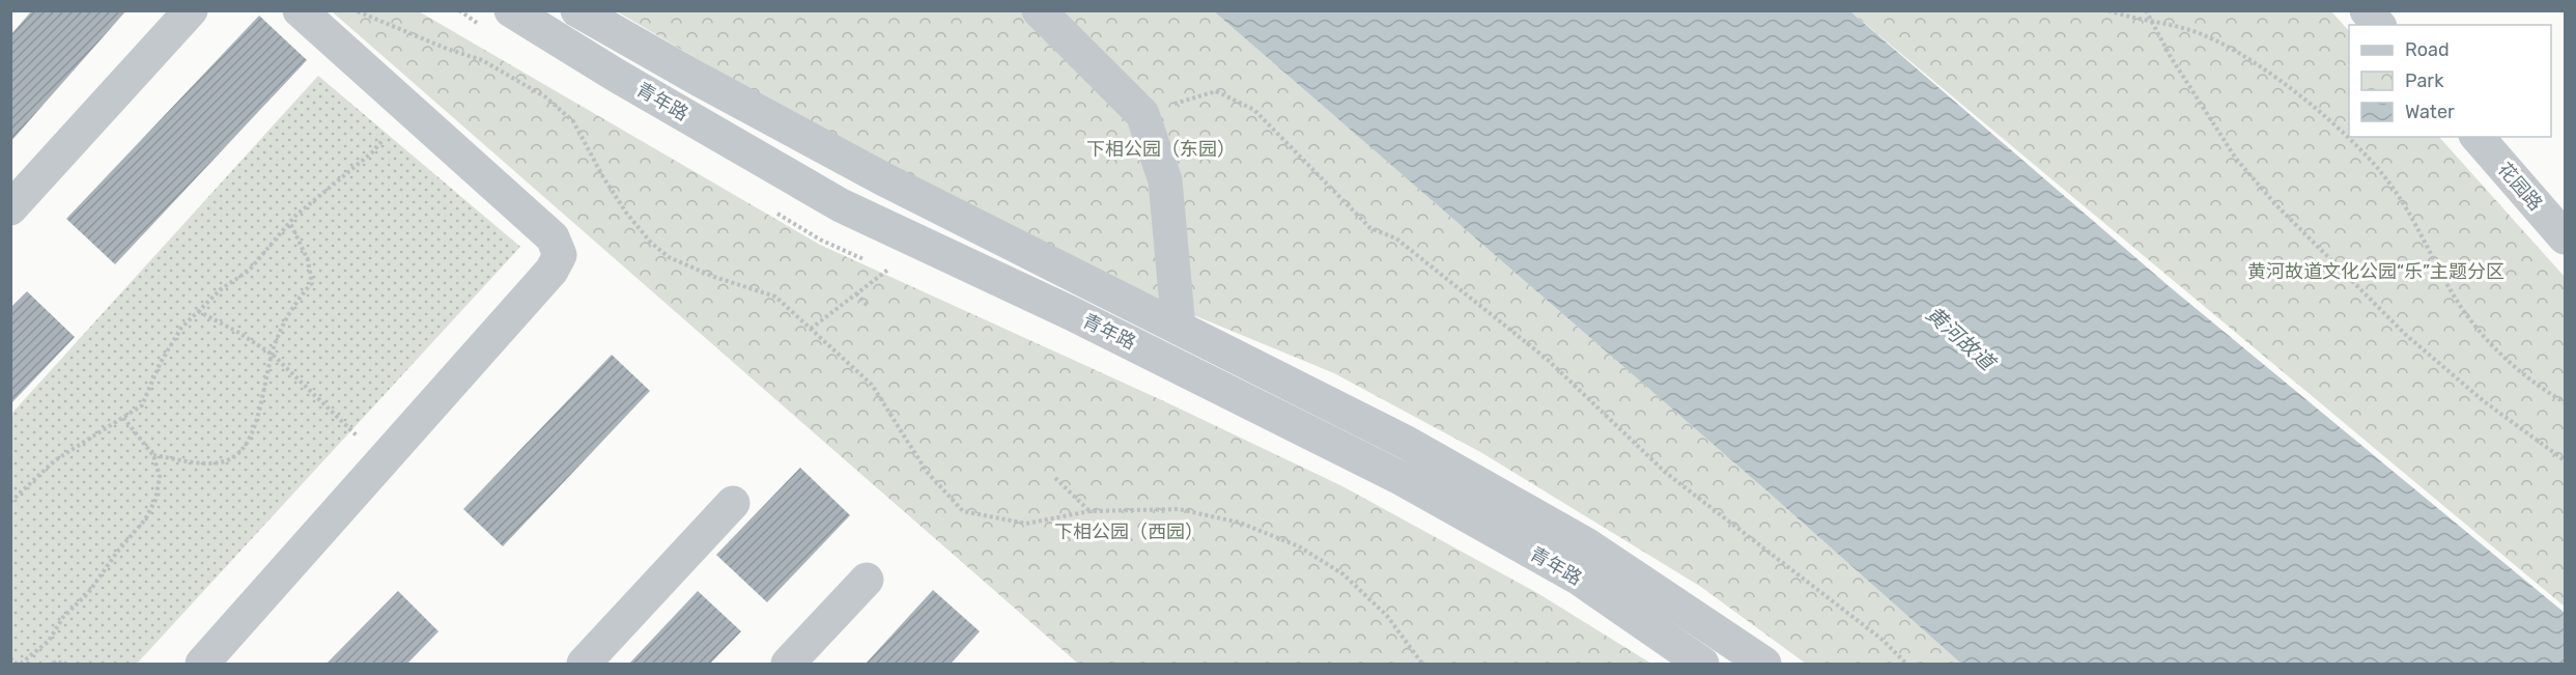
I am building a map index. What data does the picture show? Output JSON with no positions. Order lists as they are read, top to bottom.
{
  "streets": {
    "street": ["青年路", "花园路"]
  },
  "water": ["黄河故道"],
  "parks": ["下相公园（东园）", "黄河故道文化公园“乐”主题分区", "下相公园（西园）"],
  "legend": ["Road", "Park", "Water"]
}
